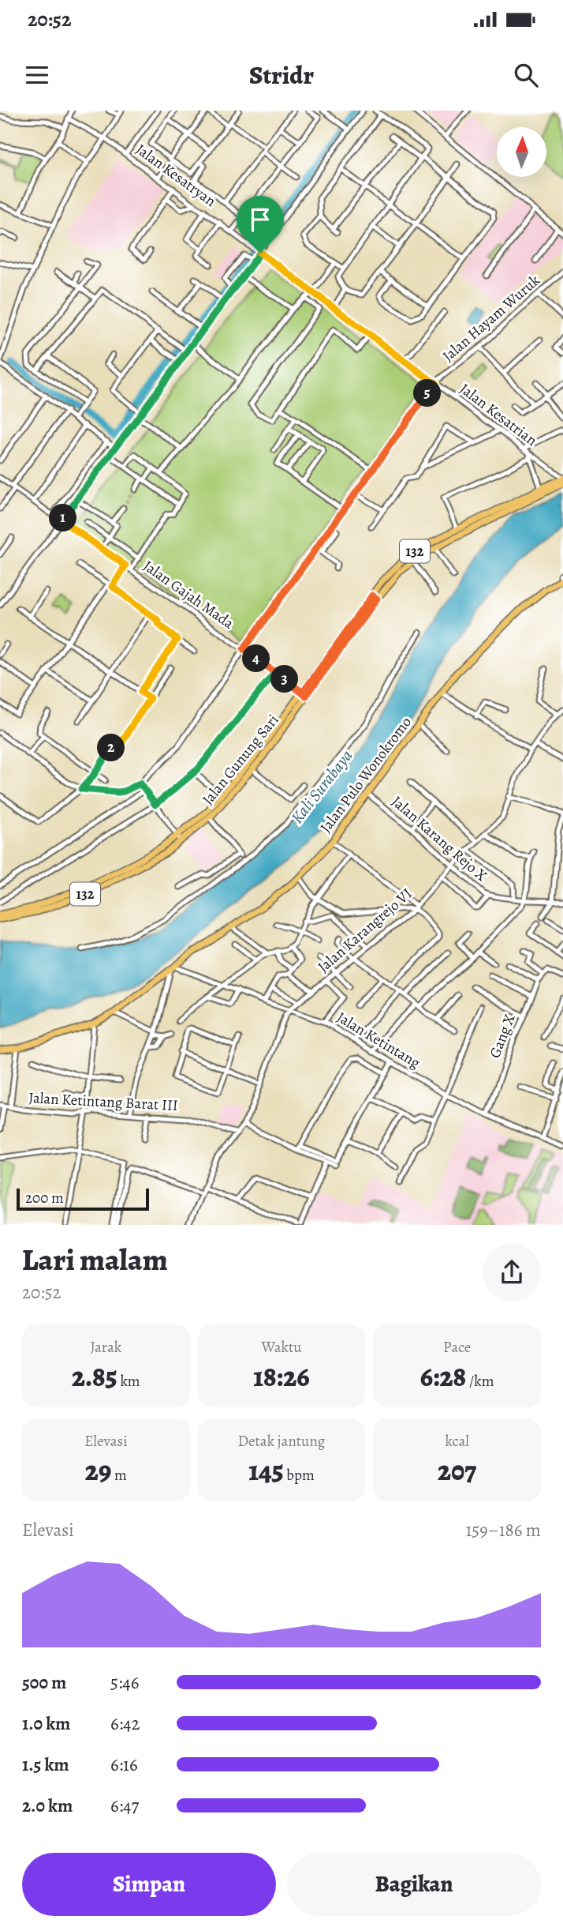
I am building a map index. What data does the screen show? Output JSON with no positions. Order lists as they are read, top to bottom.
{
  "streets": {
    "main road": ["132", "Jalan Gunung Sari", "Jalan Pulo Wonokromo"],
    "street": [
      "Jalan Kesatryan",
      "Jalan Hayam Wuruk",
      "Jalan Kesatrian",
      "Jalan Gajah Mada",
      "Jalan Karang Rejo X",
      "Jalan Karangrejo VI",
      "Gang X",
      "Jalan Ketintang",
      "Jalan Ketintang Barat III"
    ]
  },
  "crossings": [
    ["Jalan Kesatryan", "Jalan Kesatrian"],
    ["Jalan Hayam Wuruk", "Jalan Kesatrian"],
    ["Jalan Hayam Wuruk", "Jalan Gajah Mada"],
    ["Jalan Kesatrian", "Jalan Gunung Sari"],
    ["Jalan Gajah Mada", "Jalan Gunung Sari"],
    ["Jalan Pulo Wonokromo", "Jalan Karang Rejo X"],
    ["Jalan Pulo Wonokromo", "Jalan Ketintang"],
    ["Jalan Karang Rejo X", "Jalan Karangrejo VI"],
    ["Jalan Karangrejo VI", "Jalan Ketintang"],
    ["Gang X", "Jalan Ketintang"]
  ],
  "water": ["Kali Surabaya"],
  "scale_bar": "200 m",
  "north": "top",
  "page": {
    "status": "20:52",
    "header": "Stridr",
    "pins": [
      "5",
      "1",
      "4",
      "3",
      "2"
    ],
    "scale": "200 m",
    "heading": ["Lari malam", "20:52"],
    "stats": [
      ["Jarak", "2.85 km"],
      ["Waktu", "18:26"],
      ["Pace", "6:28 /km"],
      ["Elevasi", "29 m"],
      ["Detak jantung", "145 bpm"],
      ["kcal", "207"]
    ],
    "chart": ["Elevasi", "159–186 m"],
    "list": [
      {
        "name": "500 m",
        "note": "5:46"
      },
      {
        "name": "1.0 km",
        "note": "6:42"
      },
      {
        "name": "1.5 km",
        "note": "6:16"
      },
      {
        "name": "2.0 km",
        "note": "6:47"
      }
    ],
    "buttons": ["Simpan", "Bagikan"]
  }
}
